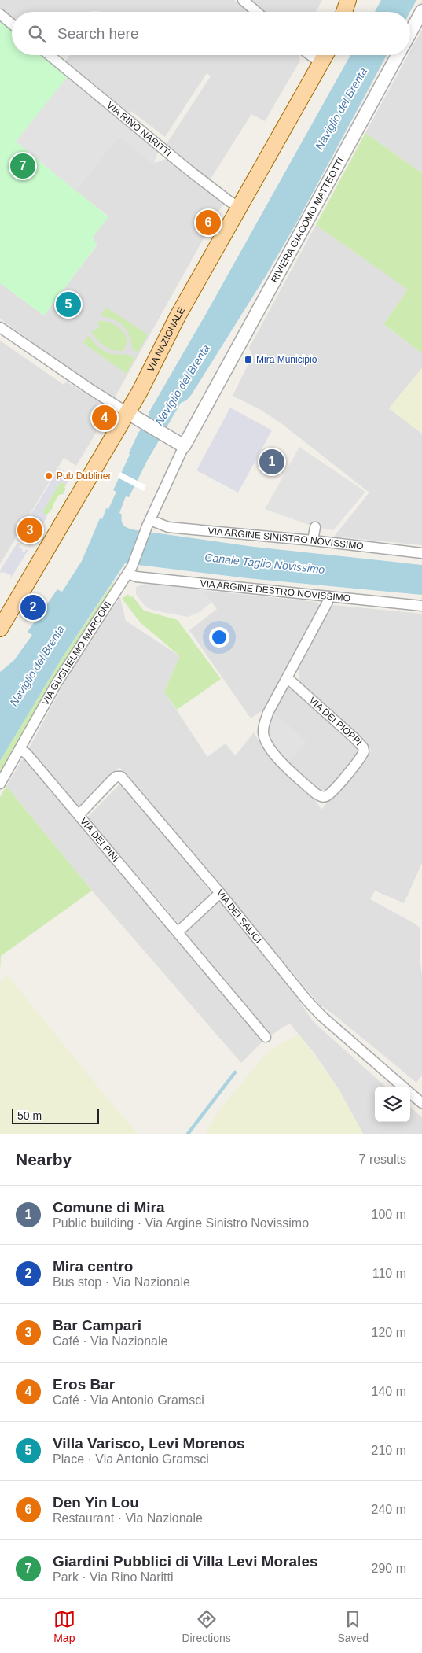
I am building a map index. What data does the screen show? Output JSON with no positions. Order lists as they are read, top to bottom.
{
  "streets": {
    "main road": ["VIA NAZIONALE"],
    "street": [
      "VIA RINO NARITTI",
      "RIVIERA GIACOMO MATTEOTTI",
      "VIA ARGINE SINISTRO NOVISSIMO",
      "VIA ARGINE DESTRO NOVISSIMO",
      "VIA GUGLIELMO MARCONI",
      "VIA DEI PIOPPI",
      "VIA DEI PINI",
      "VIA DEI SALICI"
    ]
  },
  "crossings": [
    ["VIA RINO NARITTI", "VIA NAZIONALE"],
    ["RIVIERA GIACOMO MATTEOTTI", "VIA GUGLIELMO MARCONI"],
    ["VIA ARGINE SINISTRO NOVISSIMO", "VIA GUGLIELMO MARCONI"],
    ["VIA ARGINE DESTRO NOVISSIMO", "VIA GUGLIELMO MARCONI"],
    ["VIA ARGINE DESTRO NOVISSIMO", "VIA DEI PIOPPI"],
    ["VIA GUGLIELMO MARCONI", "VIA DEI PINI"],
    ["VIA DEI PINI", "VIA DEI SALICI"]
  ],
  "water": ["Naviglio del Brenta", "Canale Taglio Novissimo"],
  "places": {
    "transit": ["Mira Municipio"],
    "other": ["Pub Dubliner"]
  },
  "scale_bar": "50 m",
  "page": {
    "search": "Search here",
    "pins": [
      "7",
      "6",
      "5",
      "4",
      "1",
      "3",
      "2"
    ],
    "scale": "50 m",
    "heading": ["Nearby", "7 results"],
    "list": [
      {
        "mark": "1",
        "name": "Comune di Mira",
        "note": "Public building · Via Argine Sinistro Novissimo",
        "value": "100 m"
      },
      {
        "mark": "2",
        "name": "Mira centro",
        "note": "Bus stop · Via Nazionale",
        "value": "110 m"
      },
      {
        "mark": "3",
        "name": "Bar Campari",
        "note": "Café · Via Nazionale",
        "value": "120 m"
      },
      {
        "mark": "4",
        "name": "Eros Bar",
        "note": "Café · Via Antonio Gramsci",
        "value": "140 m"
      },
      {
        "mark": "5",
        "name": "Villa Varisco, Levi Morenos",
        "note": "Place · Via Antonio Gramsci",
        "value": "210 m"
      },
      {
        "mark": "6",
        "name": "Den Yin Lou",
        "note": "Restaurant · Via Nazionale",
        "value": "240 m"
      },
      {
        "mark": "7",
        "name": "Giardini Pubblici di Villa Levi Morales",
        "note": "Park · Via Rino Naritti",
        "value": "290 m"
      }
    ],
    "nav": ["Map", "Directions", "Saved"]
  }
}
